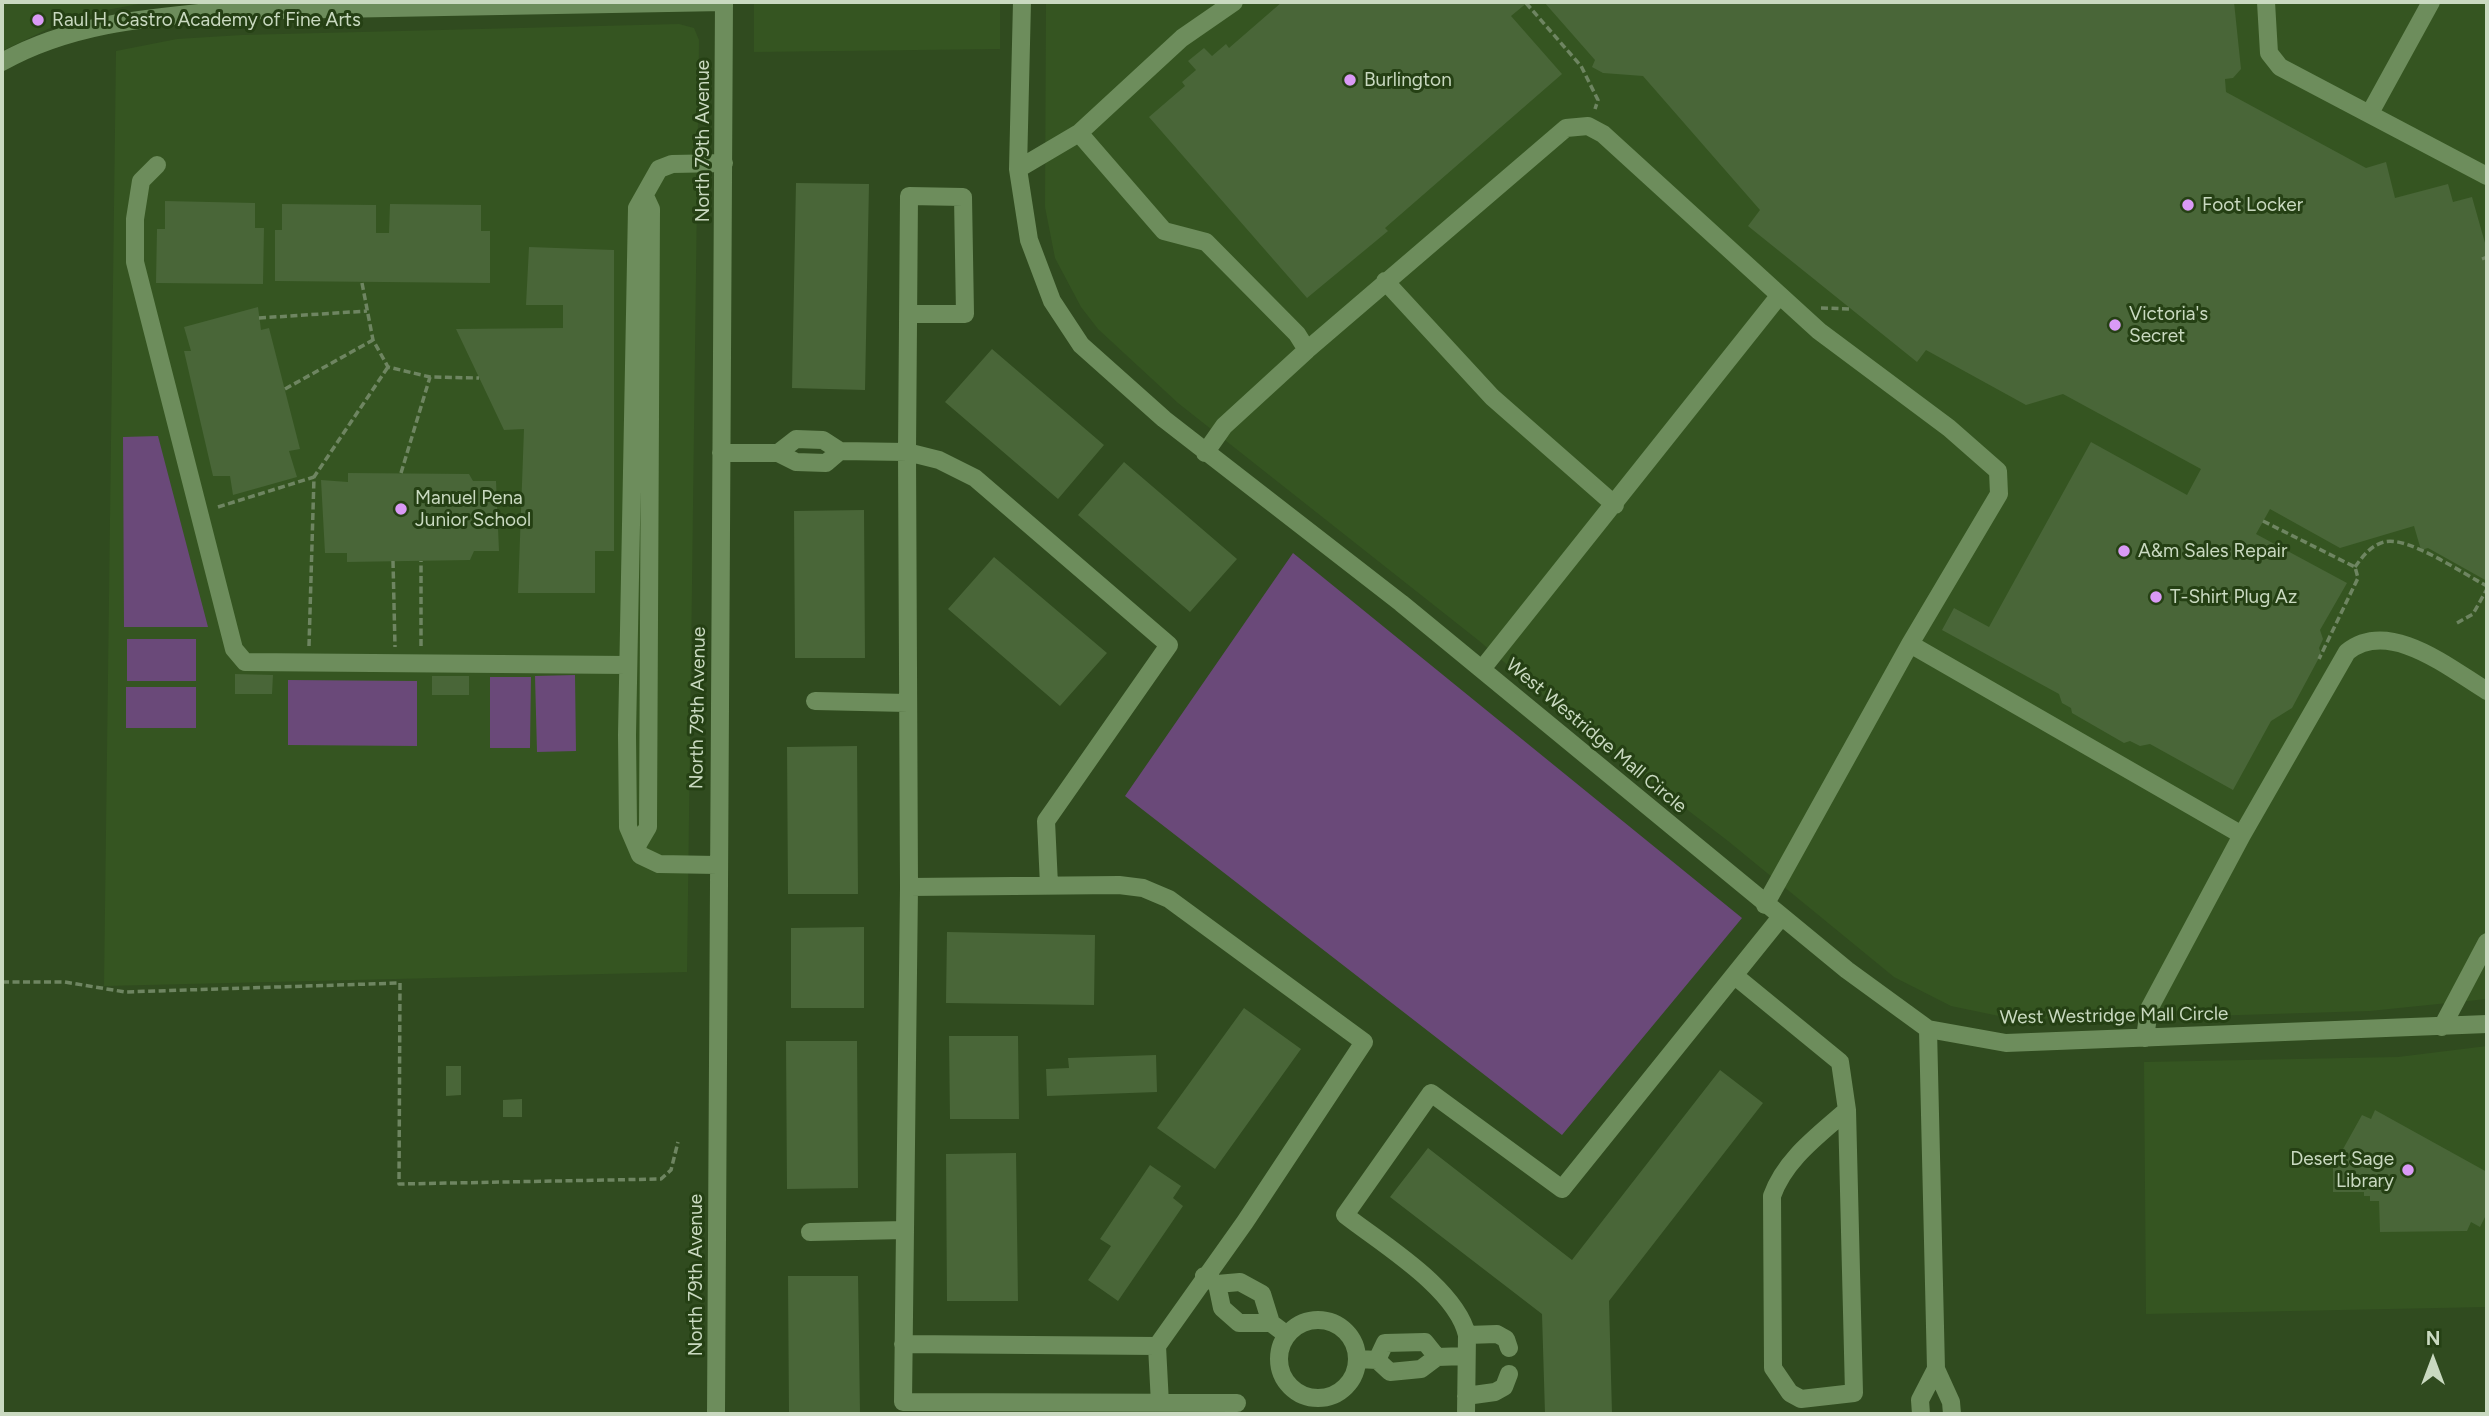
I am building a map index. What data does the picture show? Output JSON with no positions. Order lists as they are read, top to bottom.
{
  "streets": {
    "street": ["North 79th Avenue", "West Westridge Mall Circle"]
  },
  "places": [
    "Raul H. Castro Academy of Fine Arts",
    "Burlington",
    "Foot Locker",
    "Victoria's Secret",
    "Manuel Pena Junior School",
    "A&m Sales Repair",
    "T-Shirt Plug Az",
    "Desert Sage Library"
  ],
  "north": "top"
}
